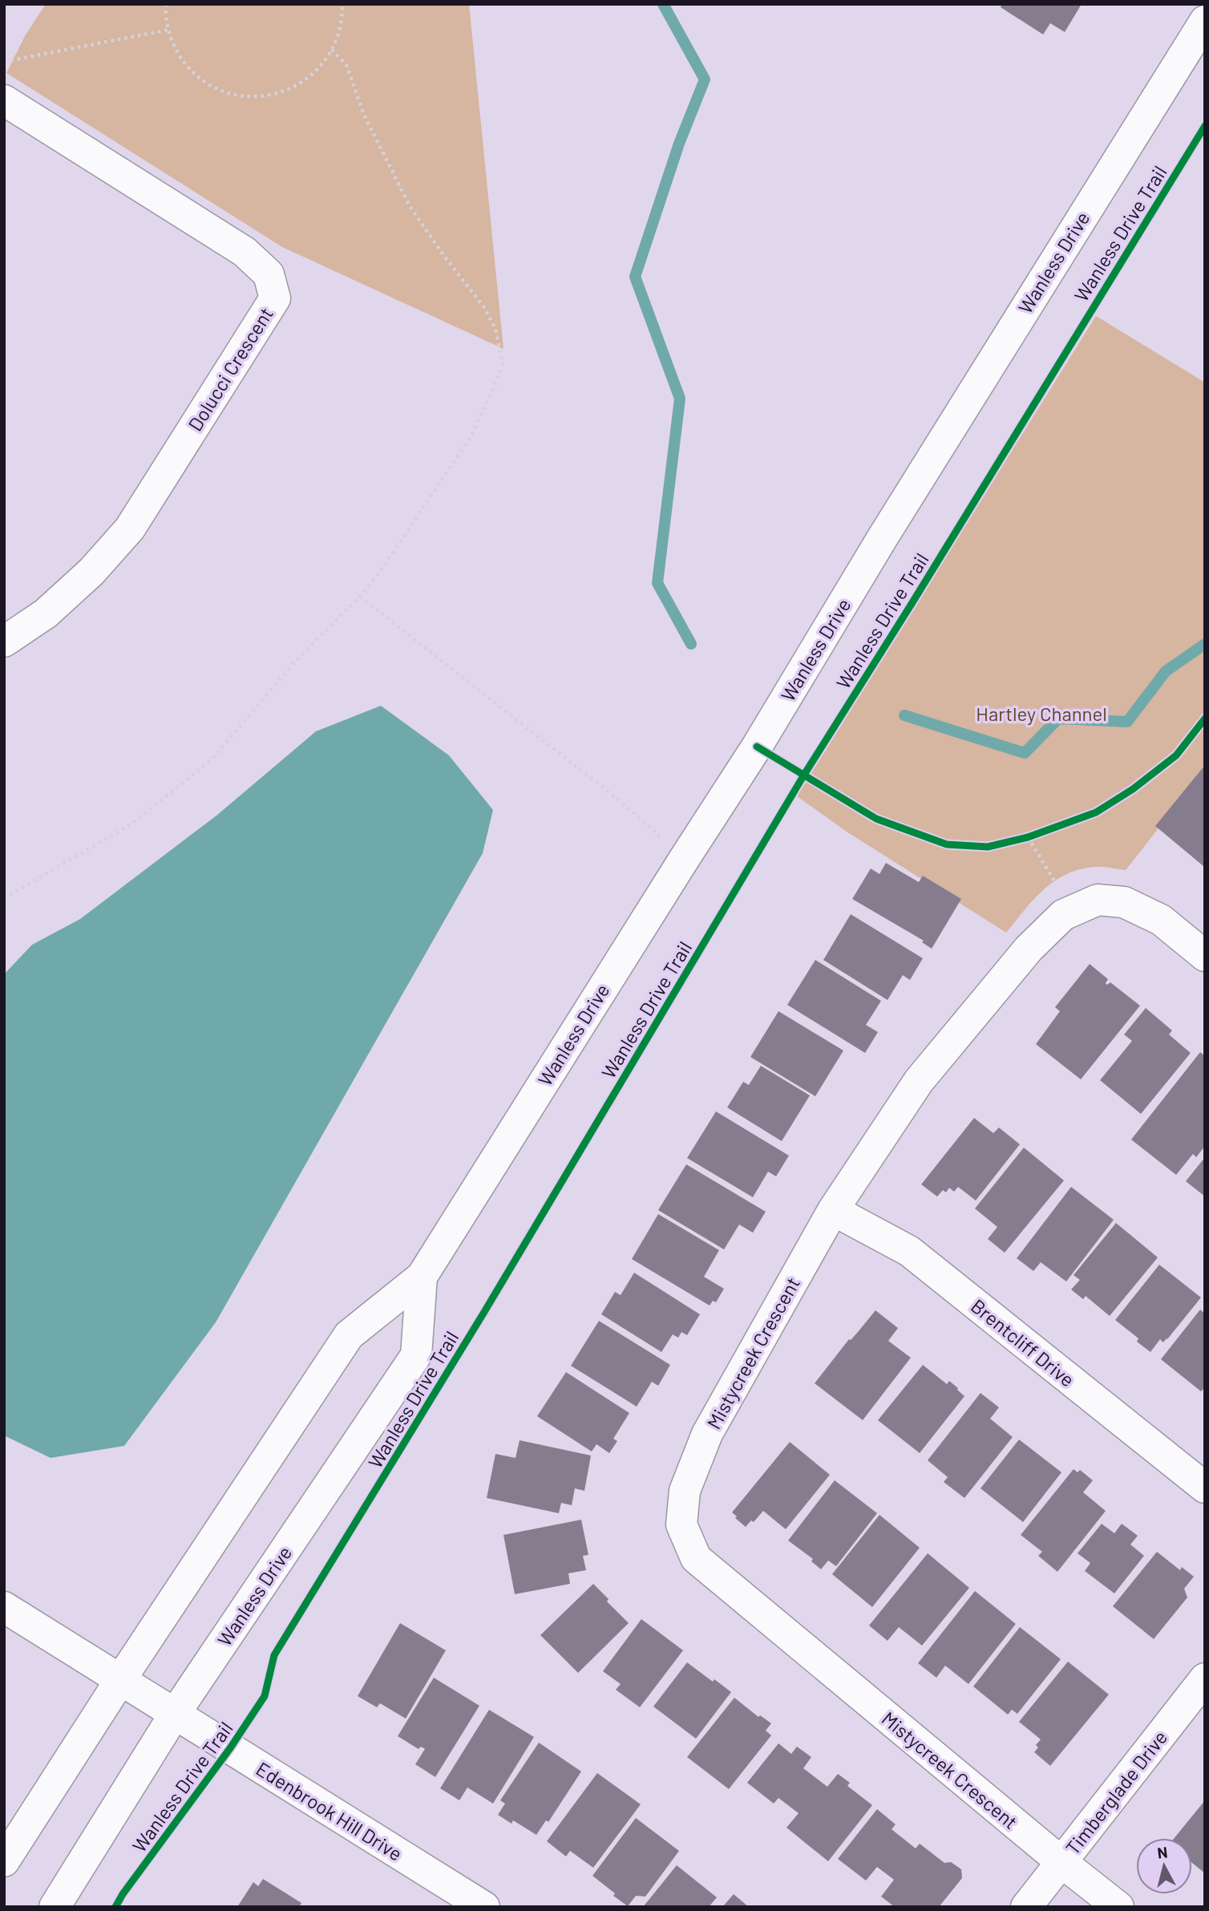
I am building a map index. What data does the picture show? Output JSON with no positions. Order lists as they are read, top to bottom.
{
  "streets": {
    "street": [
      "Wanless Drive",
      "Dolucci Crescent",
      "Brentcliff Drive",
      "Mistycreek Crescent",
      "Timberglade Drive",
      "Edenbrook Hill Drive"
    ],
    "cycle path": ["Wanless Drive Trail"]
  },
  "crossings": [
    ["Wanless Drive", "Edenbrook Hill Drive"],
    ["Brentcliff Drive", "Mistycreek Crescent"],
    ["Mistycreek Crescent", "Timberglade Drive"]
  ],
  "parks": ["Hartley Channel"],
  "north": "top"
}
